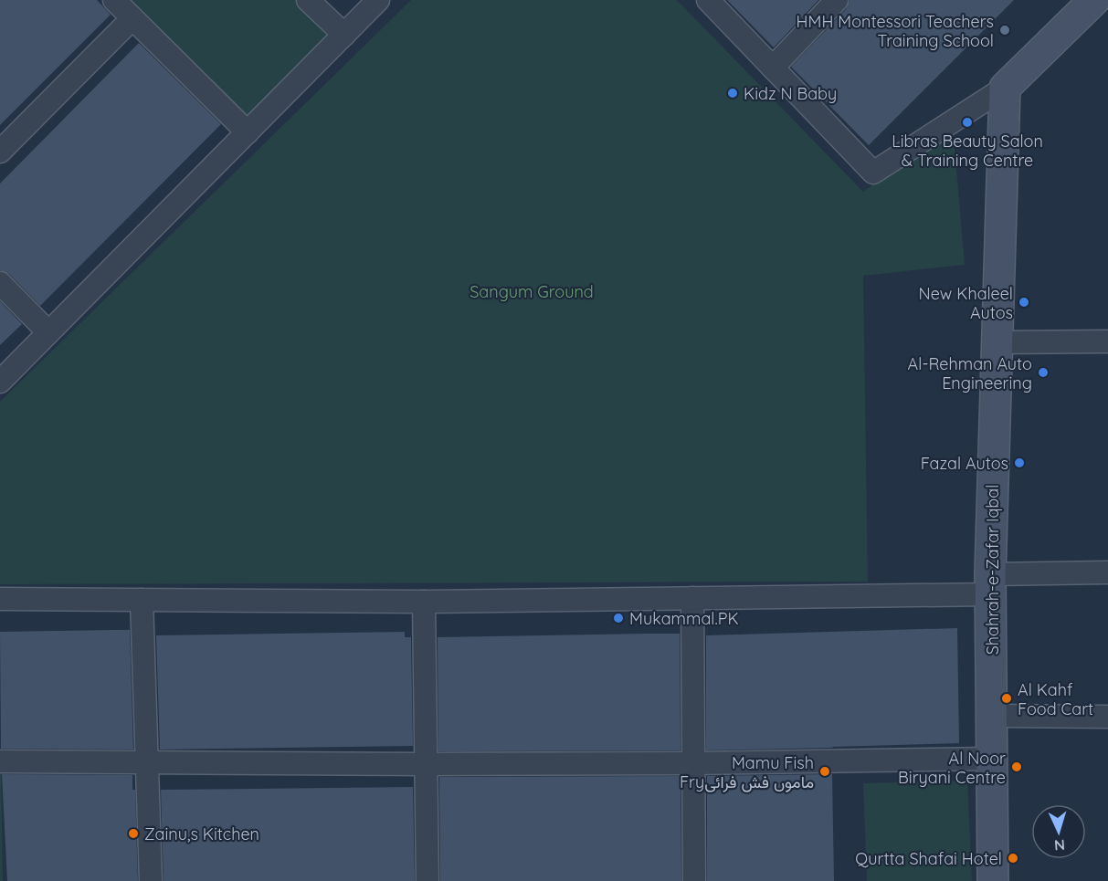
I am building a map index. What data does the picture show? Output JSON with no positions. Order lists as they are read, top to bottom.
{
  "streets": {
    "street": ["Shahrah-e-Zafar Iqbal"]
  },
  "parks": ["Sangum Ground"],
  "places": [
    "HMH Montessori Teachers Training School",
    "Kidz N Baby",
    "Libras Beauty Salon & Training Centre",
    "New Khaleel Autos",
    "Al-Rehman Auto Engineering",
    "Fazal Autos",
    "Mukammal.PK",
    "Al Kahf Food Cart",
    "Al Noor Biryani Centre",
    "Mamu Fish Fryماموں فش فرائی",
    "Zainu,s Kitchen",
    "Qurtta Shafai Hotel"
  ],
  "north": "bottom"
}
